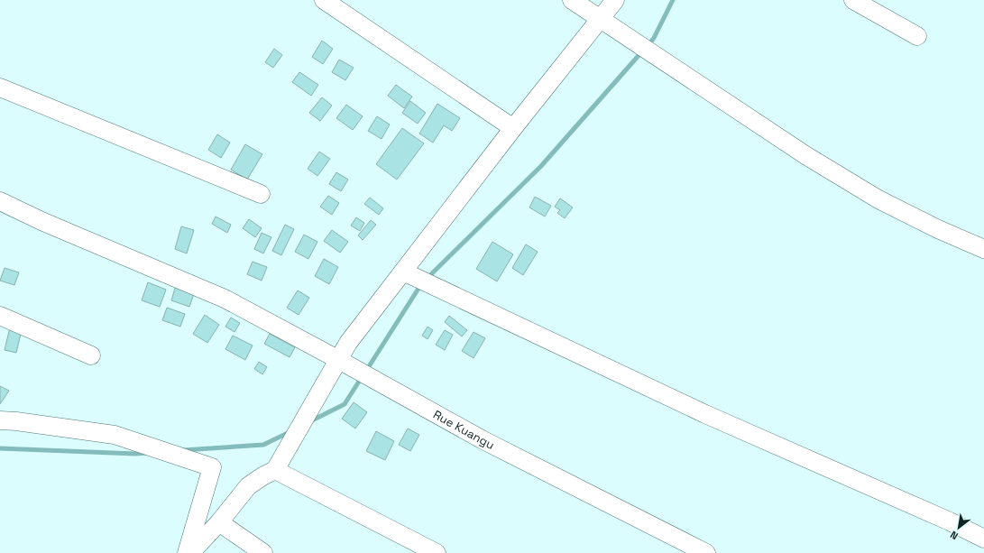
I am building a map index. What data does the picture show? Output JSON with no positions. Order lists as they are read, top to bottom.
{
  "streets": {
    "street": ["Rue Kuangu"]
  },
  "north": "bottom left"
}
